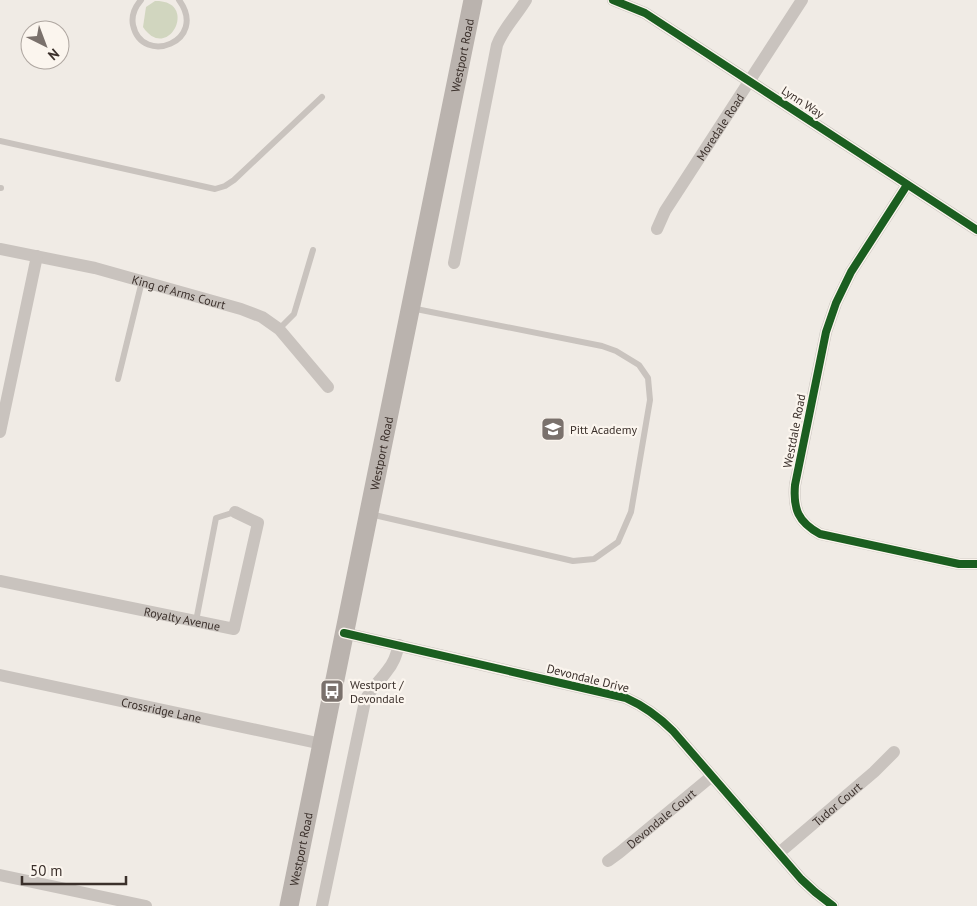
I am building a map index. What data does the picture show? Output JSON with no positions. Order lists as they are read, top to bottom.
{
  "streets": {
    "main road": ["Westport Road"],
    "street": [
      "Lynn Way",
      "Moredale Road",
      "King of Arms Court",
      "Westdale Road",
      "Royalty Avenue",
      "Devondale Drive",
      "Crossridge Lane",
      "Tudor Court",
      "Devondale Court"
    ]
  },
  "crossings": [
    ["Westport Road", "Devondale Drive"],
    ["Westport Road", "Crossridge Lane"],
    ["Lynn Way", "Moredale Road"],
    ["Lynn Way", "Westdale Road"],
    ["Devondale Drive", "Tudor Court"],
    ["Devondale Drive", "Devondale Court"]
  ],
  "places": {
    "school or university": ["Pitt Academy"],
    "bus stop": ["Westport / Devondale"]
  },
  "scale_bar": "50 m",
  "north": "bottom right"
}
